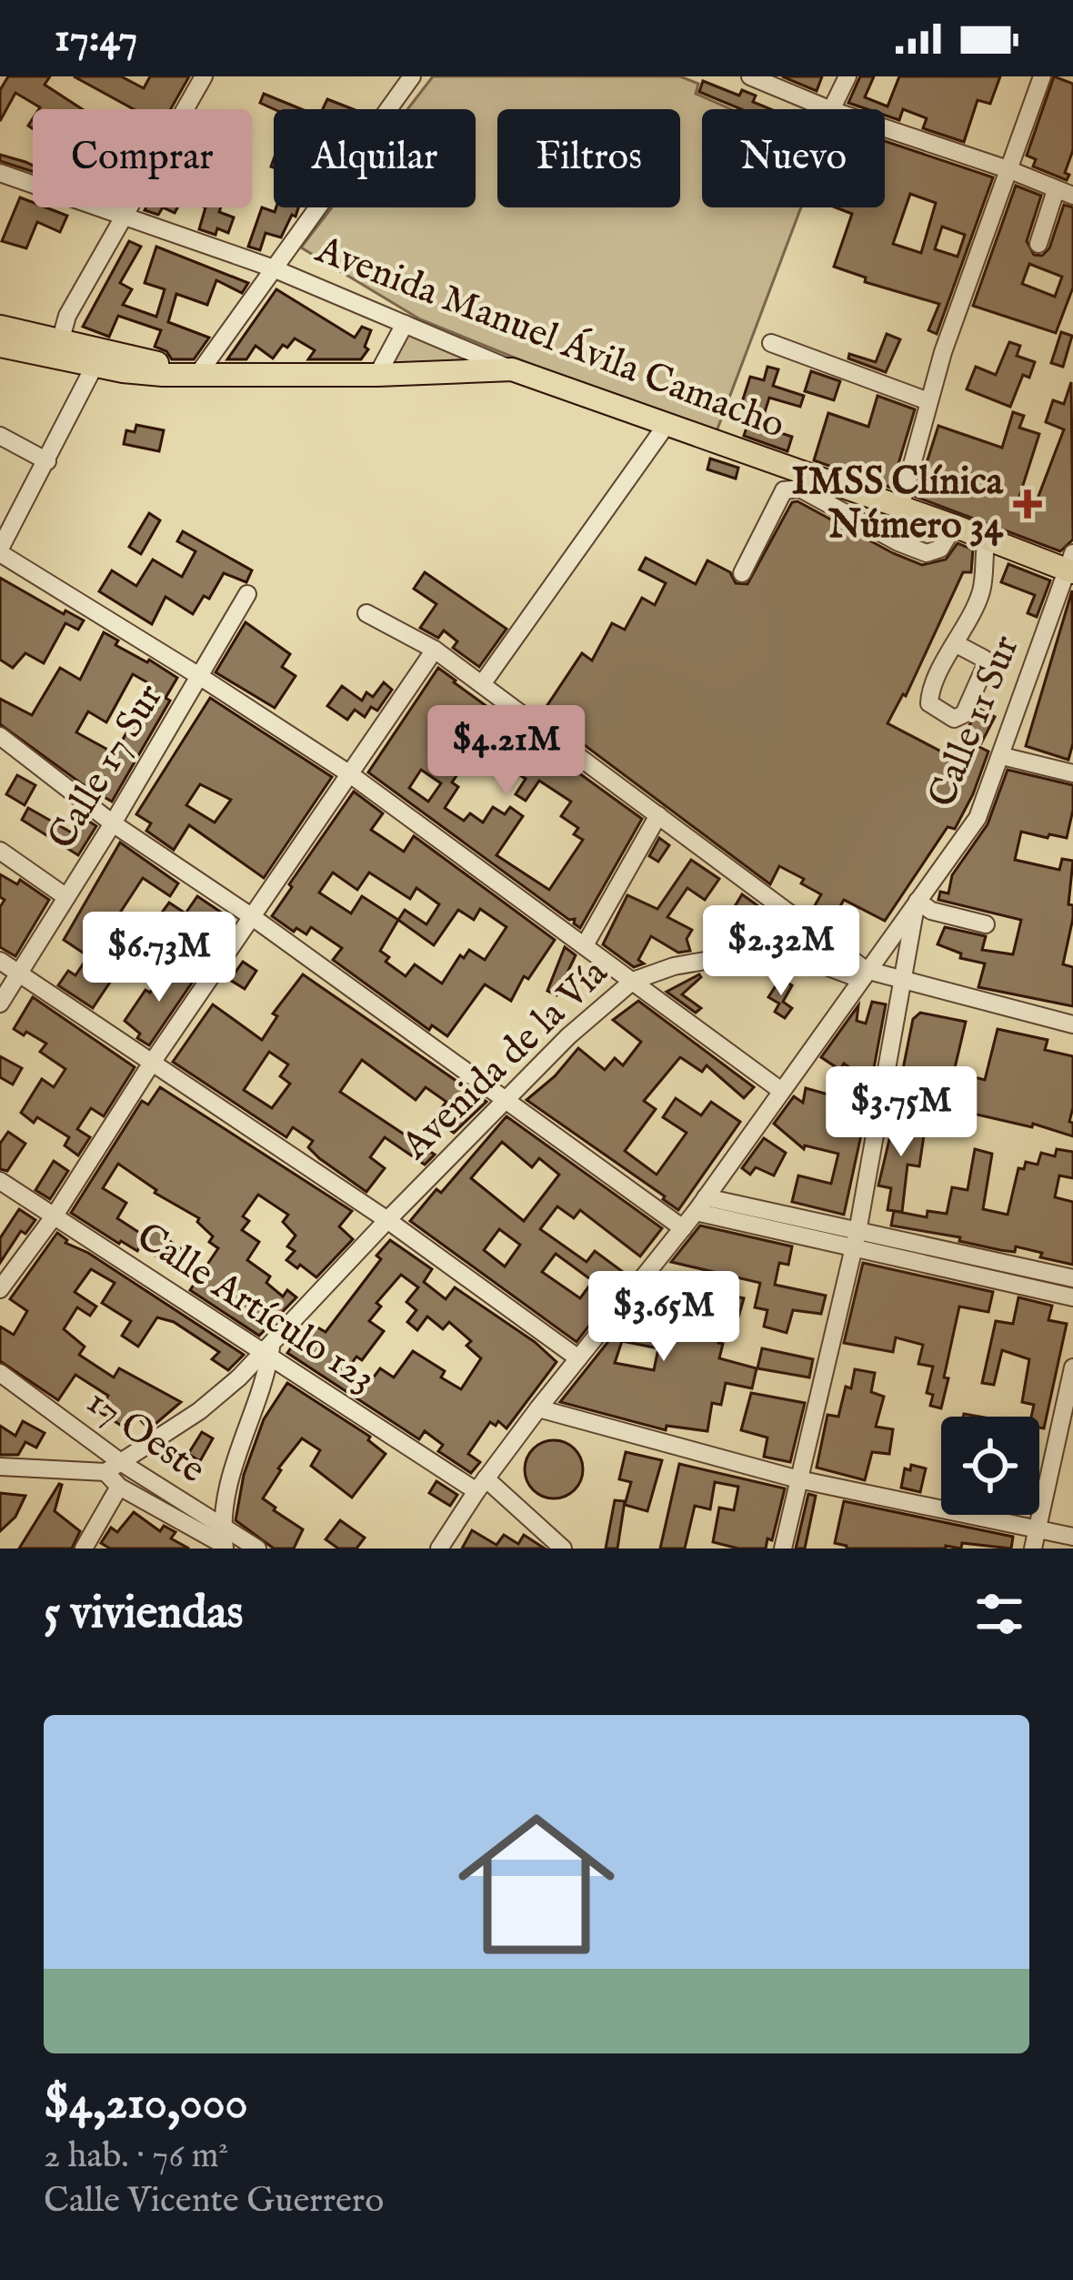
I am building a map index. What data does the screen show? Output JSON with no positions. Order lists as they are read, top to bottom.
{
  "streets": {
    "main road": ["Avenida Manuel Ávila Camacho"],
    "street": [
      "Calle 11 Sur",
      "Calle 17 Sur",
      "Avenida de la Vía",
      "Calle Artículo 123",
      "17 Oeste"
    ]
  },
  "crossings": [
    ["Avenida Manuel Ávila Camacho", "Calle 11 Sur"],
    ["Calle 11 Sur", "Avenida de la Vía"],
    ["Avenida de la Vía", "Calle Artículo 123"],
    ["Avenida de la Vía", "17 Oeste"]
  ],
  "places": {
    "health": ["IMSS Clínica Número 34"]
  },
  "page": {
    "status": "17:47",
    "chip": [
      "Comprar",
      "Alquilar",
      "Filtros",
      "Nuevo"
    ],
    "price": [
      "$4.21M",
      "$2.32M",
      "$6.73M",
      "$3.75M",
      "$3.65M"
    ],
    "heading": "5 viviendas",
    "list": [
      {
        "name": "$4,210,000",
        "note": "2 hab. · 76 m² · Calle Vicente Guerrero"
      }
    ]
  }
}
